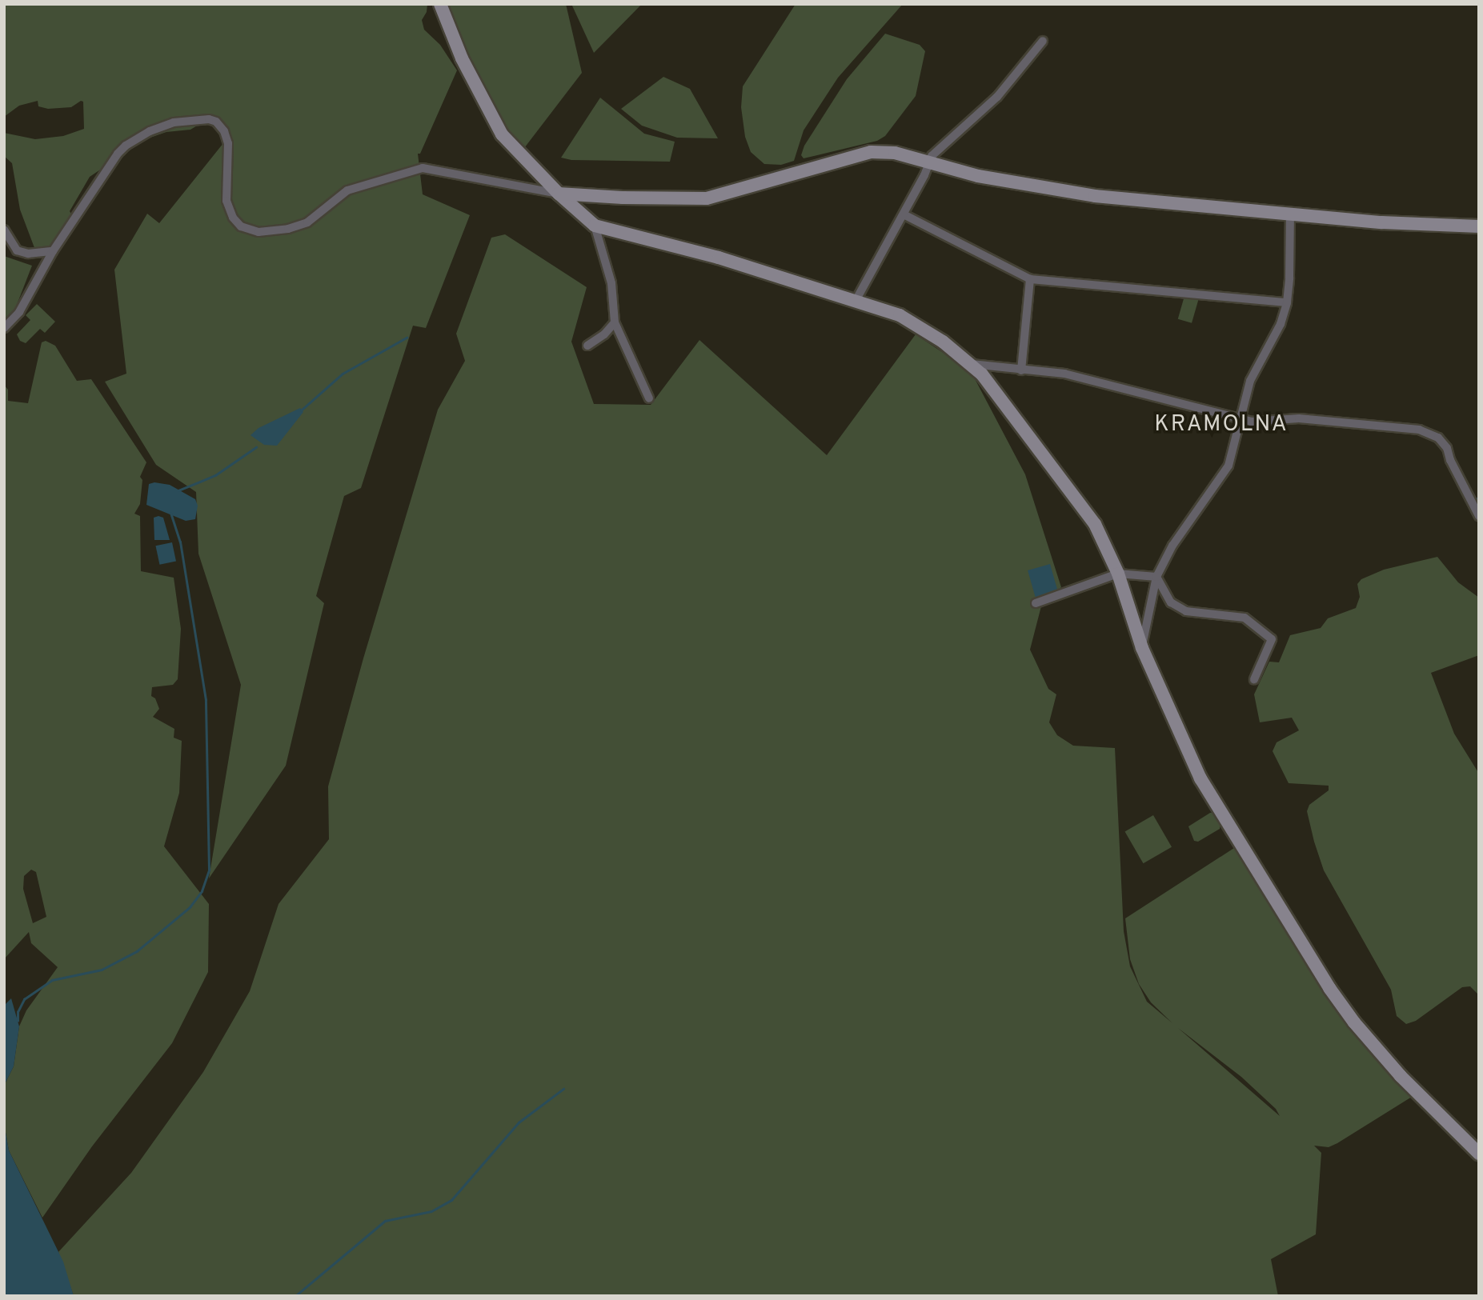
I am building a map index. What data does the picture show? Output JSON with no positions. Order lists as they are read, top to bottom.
{
  "districts": ["KRAMOLNA"]
}
